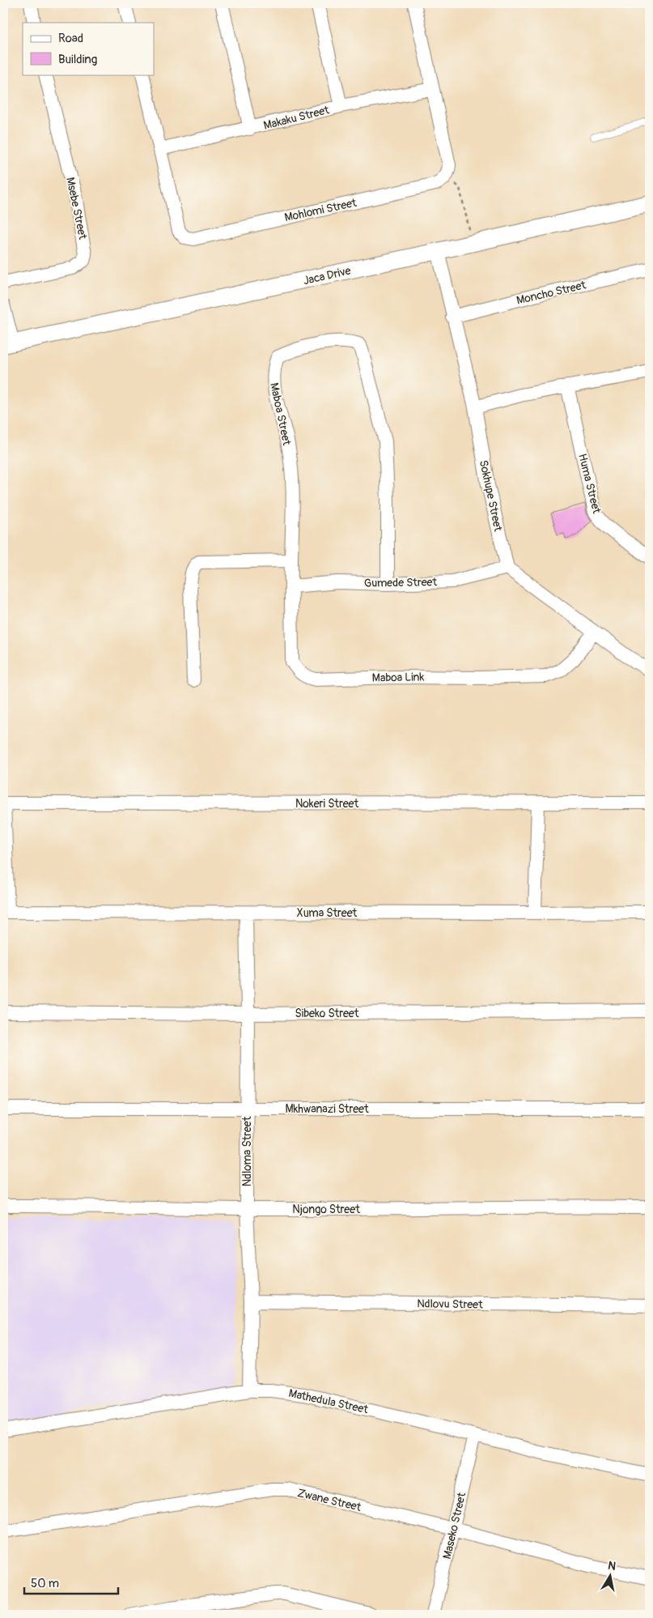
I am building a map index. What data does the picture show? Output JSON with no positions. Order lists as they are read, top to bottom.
{
  "streets": {
    "street": [
      "Makaku Street",
      "Msebe Street",
      "Mohlomi Street",
      "Jaca Drive",
      "Moncho Street",
      "Maboa Street",
      "Huma Street",
      "Sokhupe Street",
      "Gumede Street",
      "Maboa Link",
      "Nokeri Street",
      "Xuma Street",
      "Sibeko Street",
      "Mkhwanazi Street",
      "Ndloma Street",
      "Njongo Street",
      "Ndlovu Street",
      "Mathedula Street",
      "Zwane Street",
      "Maseko Street"
    ]
  },
  "crossings": [
    ["Makaku Street", "Mohlomi Street"],
    ["Jaca Drive", "Sokhupe Street"],
    ["Moncho Street", "Sokhupe Street"],
    ["Maboa Street", "Gumede Street"],
    ["Maboa Street", "Maboa Link"],
    ["Sokhupe Street", "Gumede Street"],
    ["Gumede Street", "Maboa Link"],
    ["Xuma Street", "Ndloma Street"],
    ["Sibeko Street", "Ndloma Street"],
    ["Mkhwanazi Street", "Ndloma Street"],
    ["Ndloma Street", "Njongo Street"],
    ["Ndloma Street", "Ndlovu Street"],
    ["Ndloma Street", "Mathedula Street"],
    ["Mathedula Street", "Maseko Street"],
    ["Zwane Street", "Maseko Street"]
  ],
  "legend": ["Road", "Building"],
  "scale_bar": "50 m",
  "north": "top"
}
